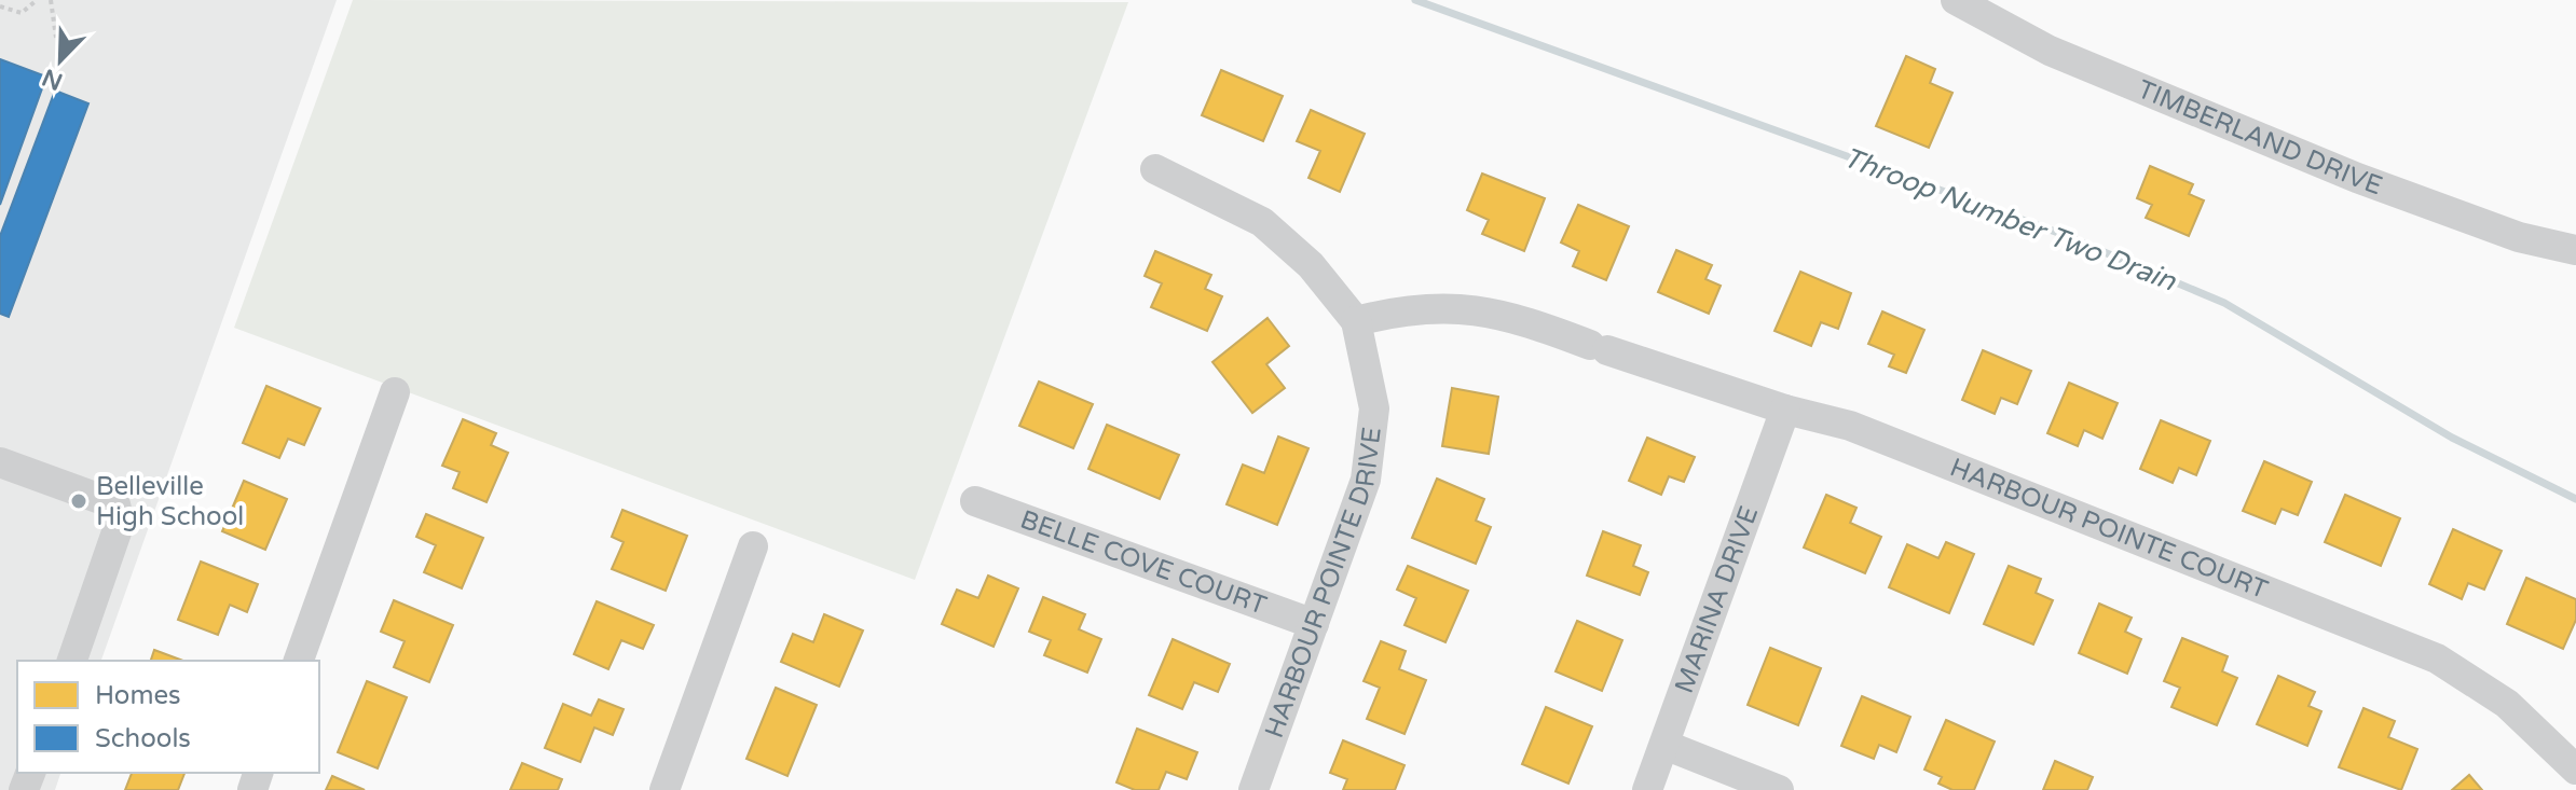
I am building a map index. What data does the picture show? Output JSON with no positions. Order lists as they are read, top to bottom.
{
  "streets": {
    "street": [
      "TIMBERLAND DRIVE",
      "HARBOUR POINTE COURT",
      "BELLE COVE COURT",
      "HARBOUR POINTE DRIVE",
      "MARINA DRIVE"
    ]
  },
  "crossings": [
    ["HARBOUR POINTE COURT", "HARBOUR POINTE DRIVE"],
    ["HARBOUR POINTE COURT", "MARINA DRIVE"],
    ["BELLE COVE COURT", "HARBOUR POINTE DRIVE"]
  ],
  "water": ["Throop Number Two Drain"],
  "places": ["Belleville High School"],
  "legend": ["Homes", "Schools"],
  "north": "bottom left"
}
